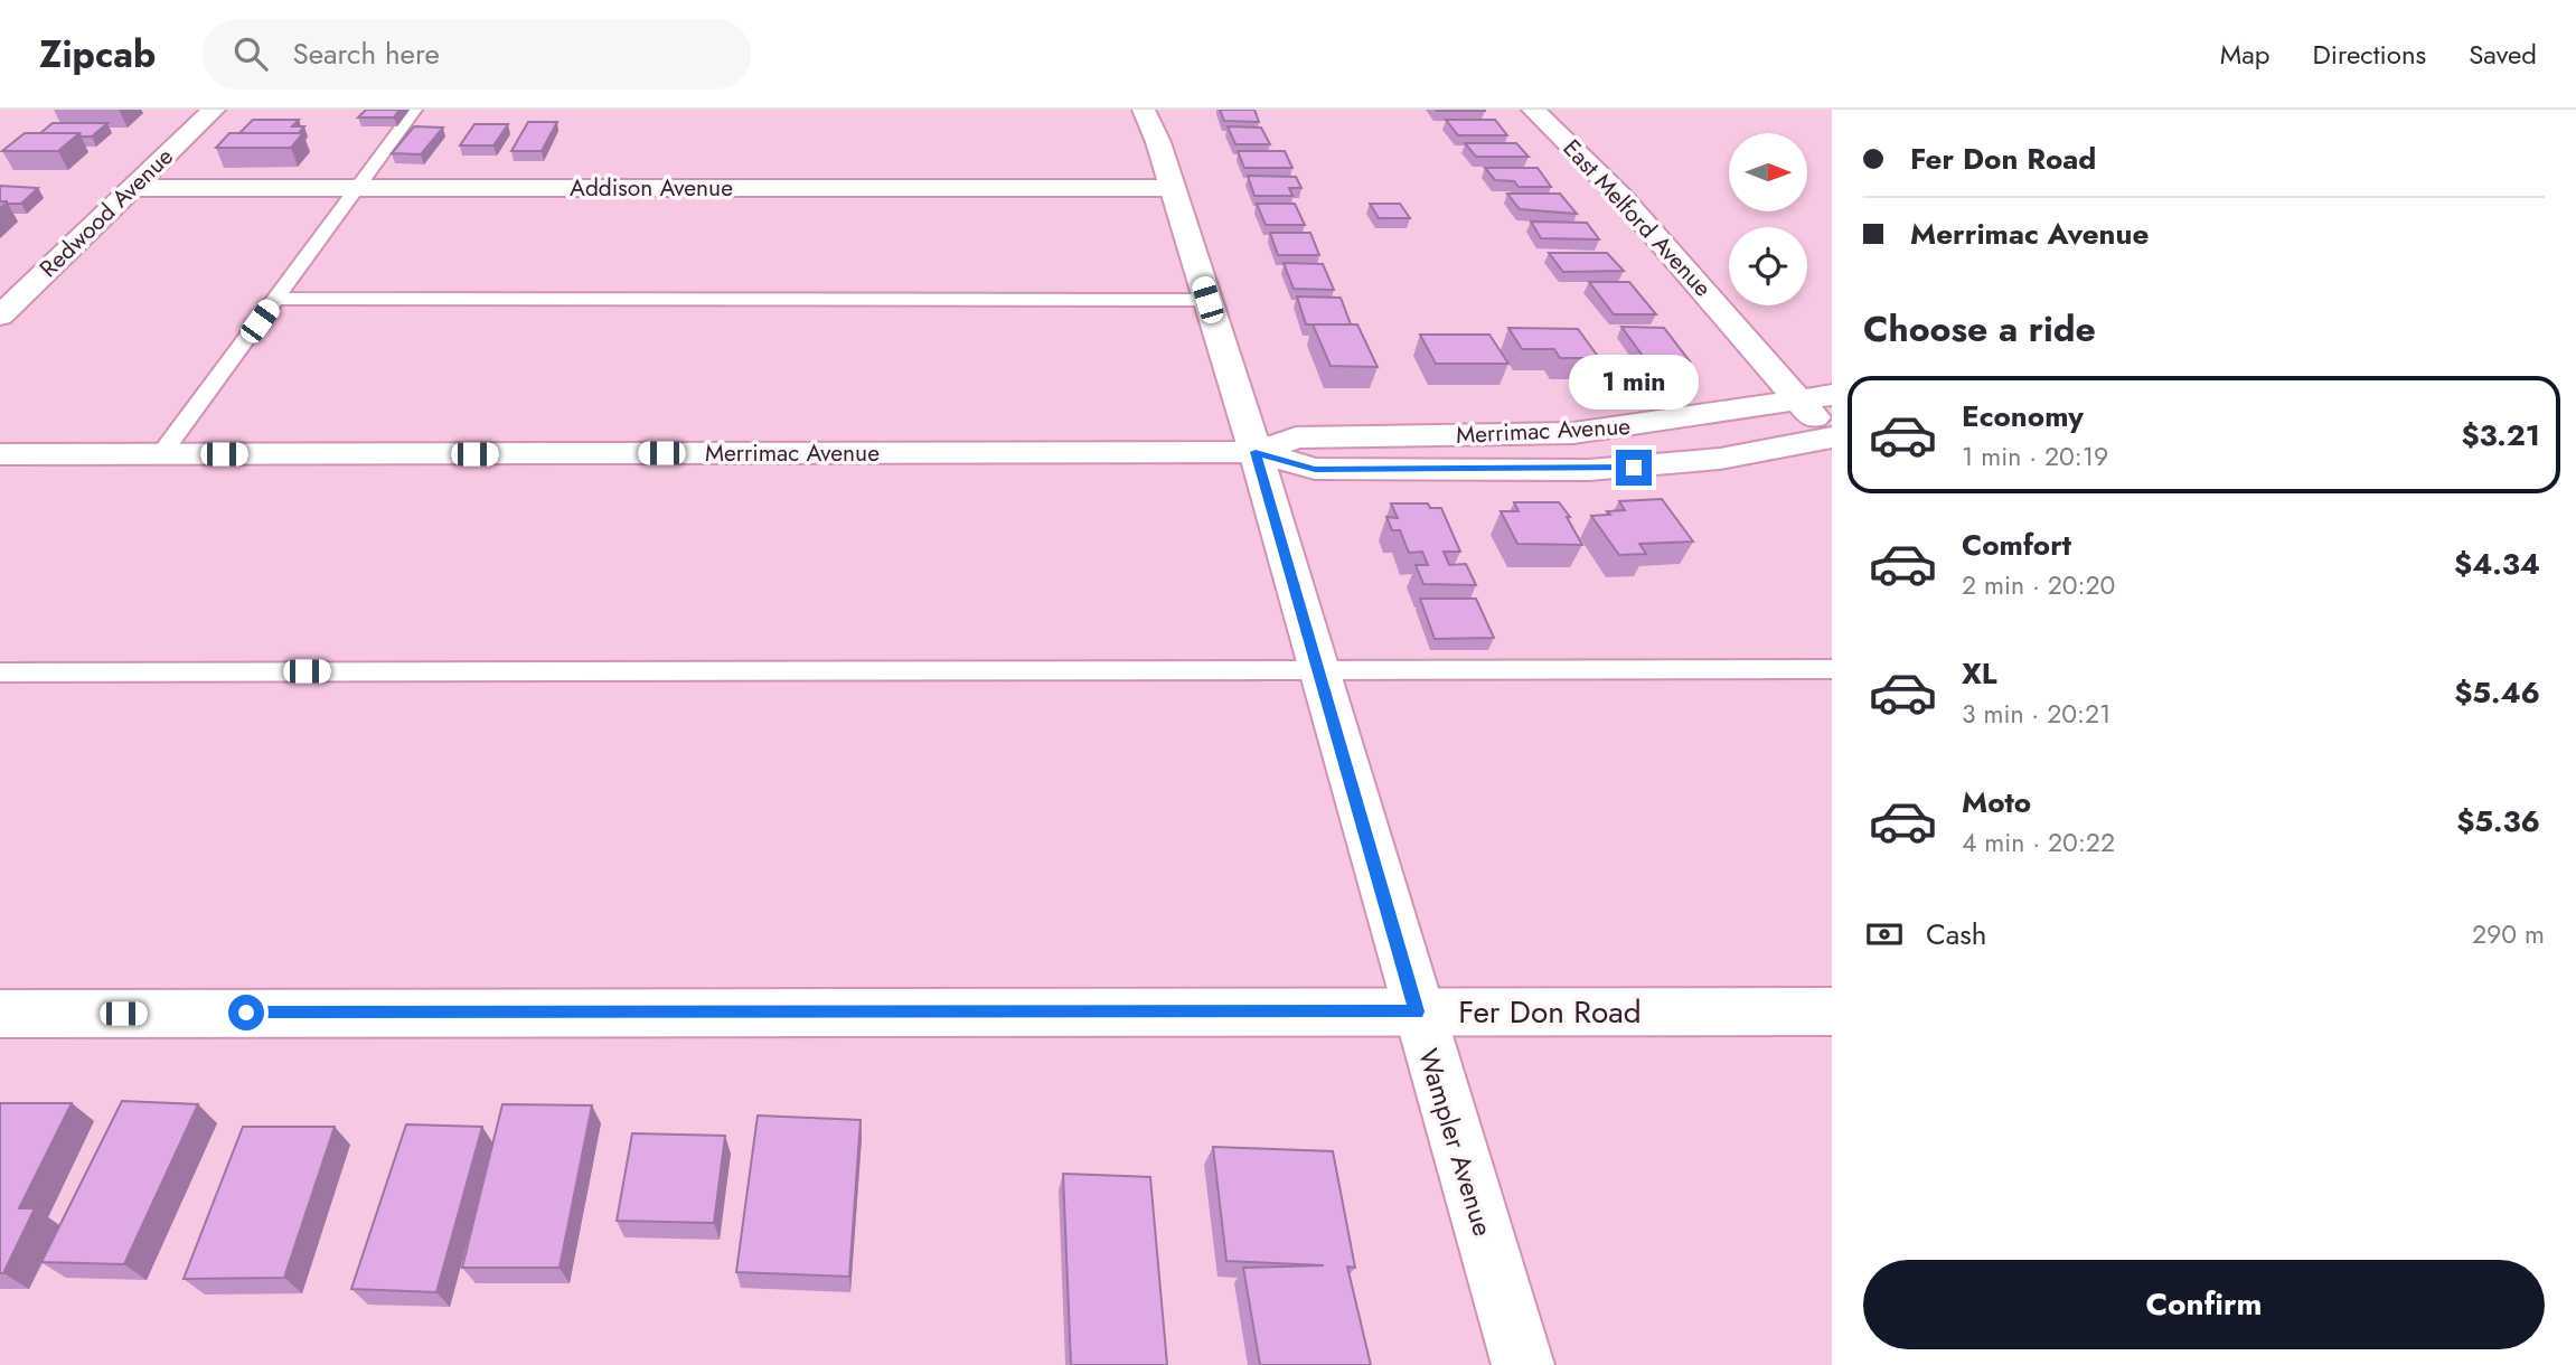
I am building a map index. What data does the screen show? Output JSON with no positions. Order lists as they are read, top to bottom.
{
  "streets": {
    "street": [
      "Addison Avenue",
      "Redwood Avenue",
      "East Melford Avenue",
      "Merrimac Avenue",
      "Fer Don Road",
      "Wampler Avenue"
    ]
  },
  "crossings": [
    ["Addison Avenue", "Redwood Avenue"],
    ["Addison Avenue", "Wampler Avenue"],
    ["East Melford Avenue", "Merrimac Avenue"],
    ["Merrimac Avenue", "Wampler Avenue"],
    ["Fer Don Road", "Wampler Avenue"]
  ],
  "north": "right",
  "page": {
    "header": "Zipcab",
    "search": "Search here",
    "nav": ["Map", "Directions", "Saved"],
    "banner": ["Fer Don Road", "Merrimac Avenue"],
    "heading": "Choose a ride",
    "bubble": "1 min",
    "list": [
      {
        "name": "Economy",
        "note": "1 min · 20:19",
        "value": "$3.21"
      },
      {
        "name": "Comfort",
        "note": "2 min · 20:20",
        "value": "$4.34"
      },
      {
        "name": "XL",
        "note": "3 min · 20:21",
        "value": "$5.46"
      },
      {
        "name": "Moto",
        "note": "4 min · 20:22",
        "value": "$5.36"
      }
    ],
    "pay": ["Cash", "290 m"],
    "buttons": "Confirm"
  }
}
